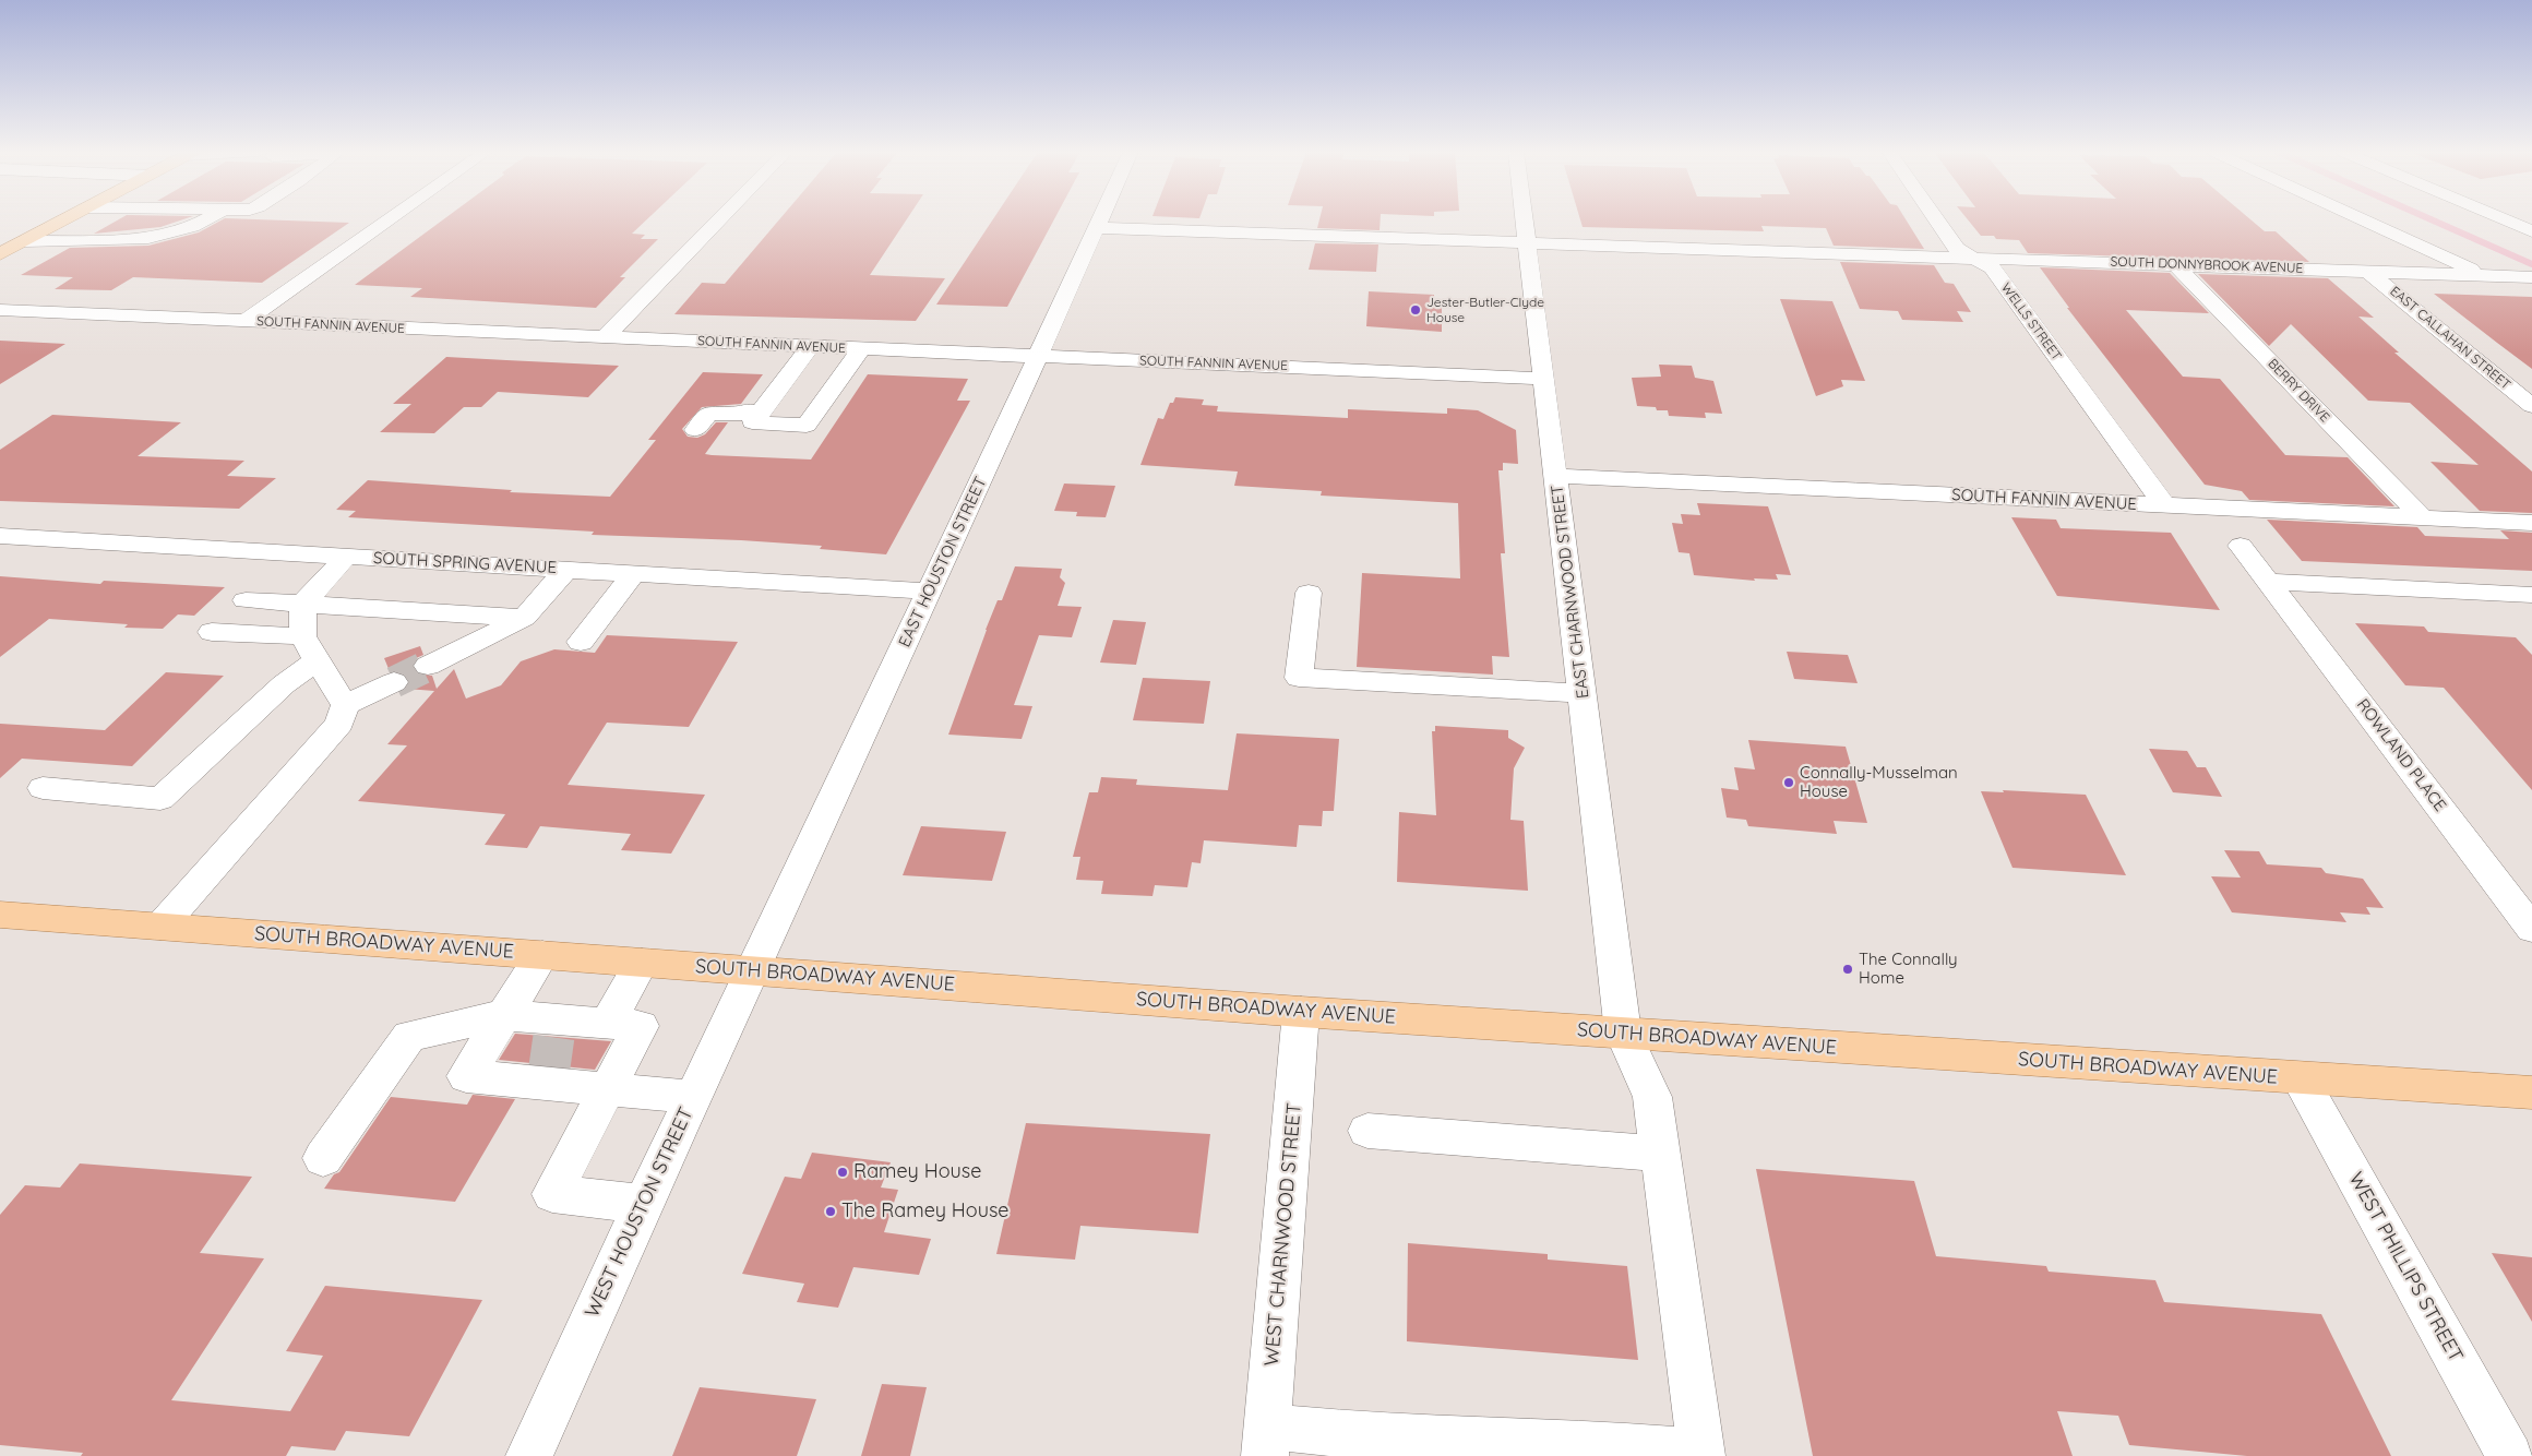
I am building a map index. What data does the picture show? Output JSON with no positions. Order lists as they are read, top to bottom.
{
  "streets": {
    "main road": ["SOUTH BROADWAY AVENUE"],
    "street": [
      "SOUTH DONNYBROOK AVENUE",
      "WELLS STREET",
      "SOUTH FANNIN AVENUE",
      "EAST CALLAHAN STREET",
      "BERRY DRIVE",
      "EAST HOUSTON STREET",
      "SOUTH SPRING AVENUE",
      "EAST CHARNWOOD STREET",
      "ROWLAND PLACE",
      "WEST HOUSTON STREET",
      "WEST CHARNWOOD STREET",
      "WEST PHILLIPS STREET"
    ]
  },
  "crossings": [
    ["SOUTH DONNYBROOK AVENUE", "WELLS STREET"],
    ["SOUTH DONNYBROOK AVENUE", "EAST CALLAHAN STREET"],
    ["SOUTH DONNYBROOK AVENUE", "BERRY DRIVE"],
    ["SOUTH DONNYBROOK AVENUE", "EAST HOUSTON STREET"],
    ["SOUTH DONNYBROOK AVENUE", "EAST CHARNWOOD STREET"],
    ["WELLS STREET", "SOUTH FANNIN AVENUE"],
    ["SOUTH FANNIN AVENUE", "BERRY DRIVE"],
    ["SOUTH FANNIN AVENUE", "EAST HOUSTON STREET"],
    ["SOUTH FANNIN AVENUE", "EAST CHARNWOOD STREET"],
    ["EAST HOUSTON STREET", "SOUTH SPRING AVENUE"],
    ["EAST HOUSTON STREET", "SOUTH BROADWAY AVENUE"],
    ["EAST HOUSTON STREET", "WEST HOUSTON STREET"],
    ["EAST CHARNWOOD STREET", "SOUTH BROADWAY AVENUE"],
    ["SOUTH BROADWAY AVENUE", "WEST HOUSTON STREET"],
    ["SOUTH BROADWAY AVENUE", "WEST CHARNWOOD STREET"],
    ["SOUTH BROADWAY AVENUE", "WEST PHILLIPS STREET"]
  ],
  "places": [
    "Jester-Butler-Clyde House",
    "Connally-Musselman House",
    "The Connally Home",
    "Ramey House",
    "The Ramey House"
  ]
}
